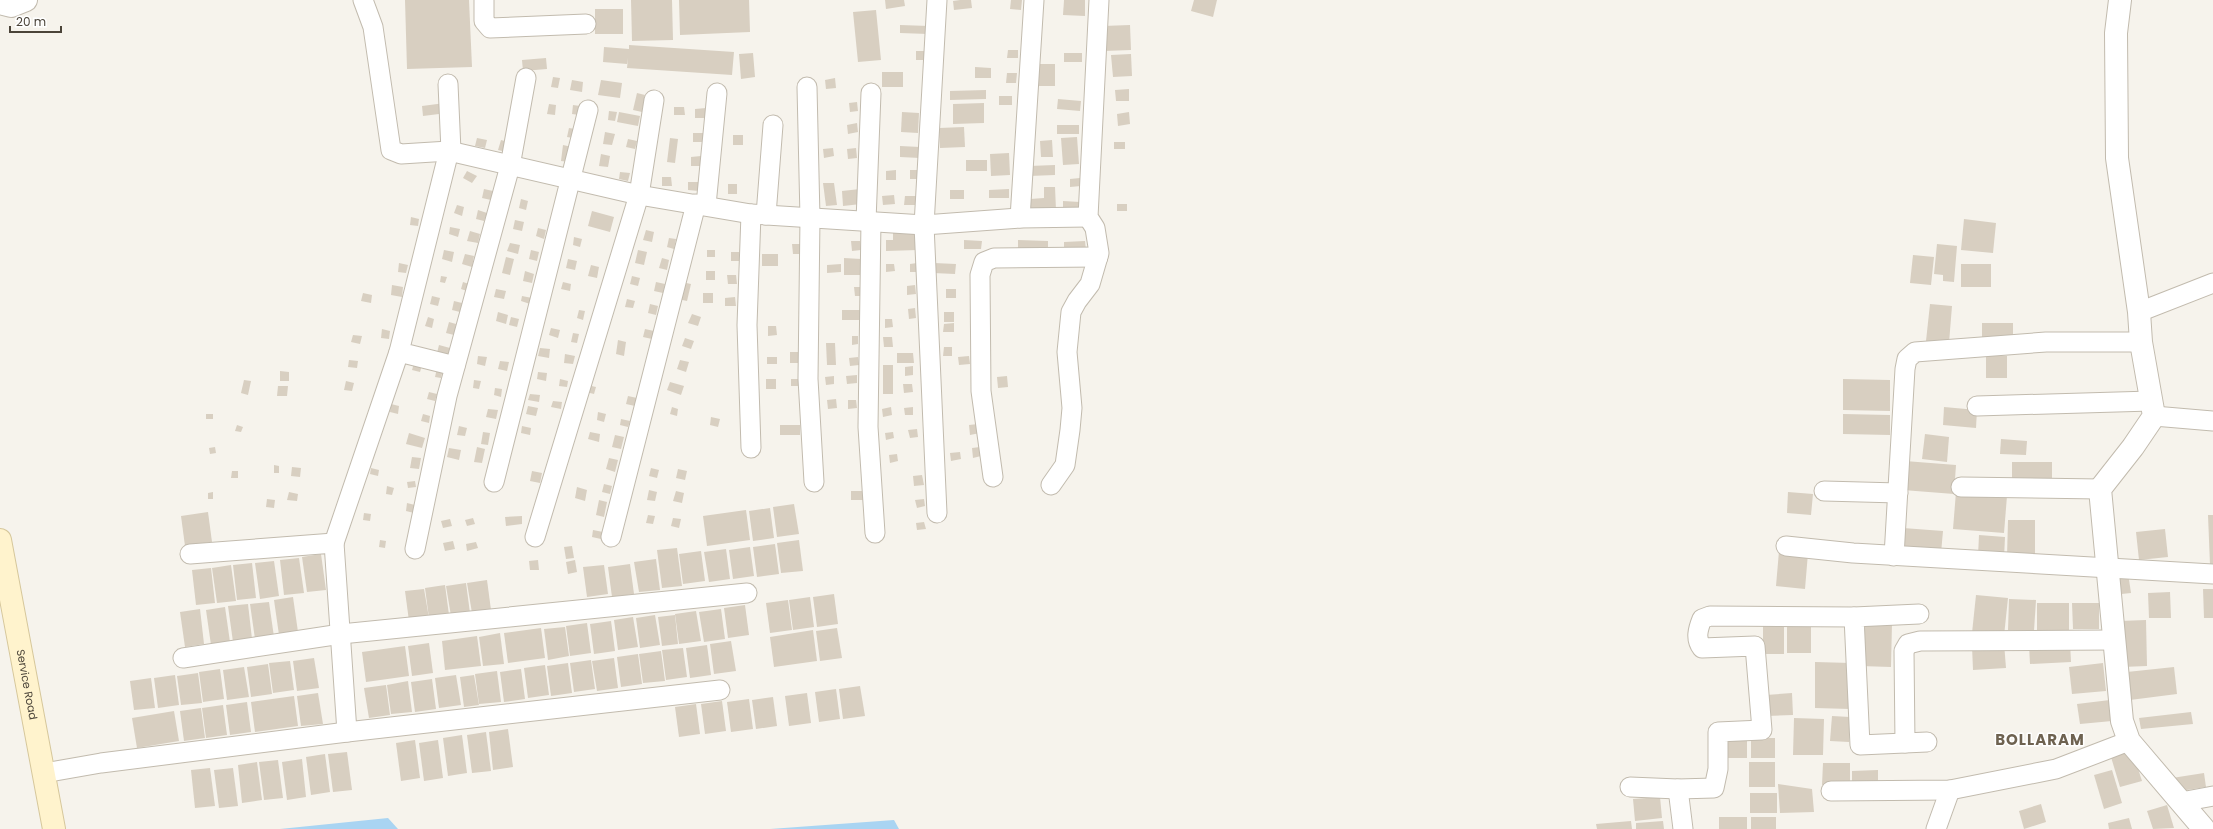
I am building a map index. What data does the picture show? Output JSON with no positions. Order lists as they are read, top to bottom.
{
  "streets": {
    "main road": ["Service Road"]
  },
  "districts": ["BOLLARAM"],
  "scale_bar": "20 m"
}
